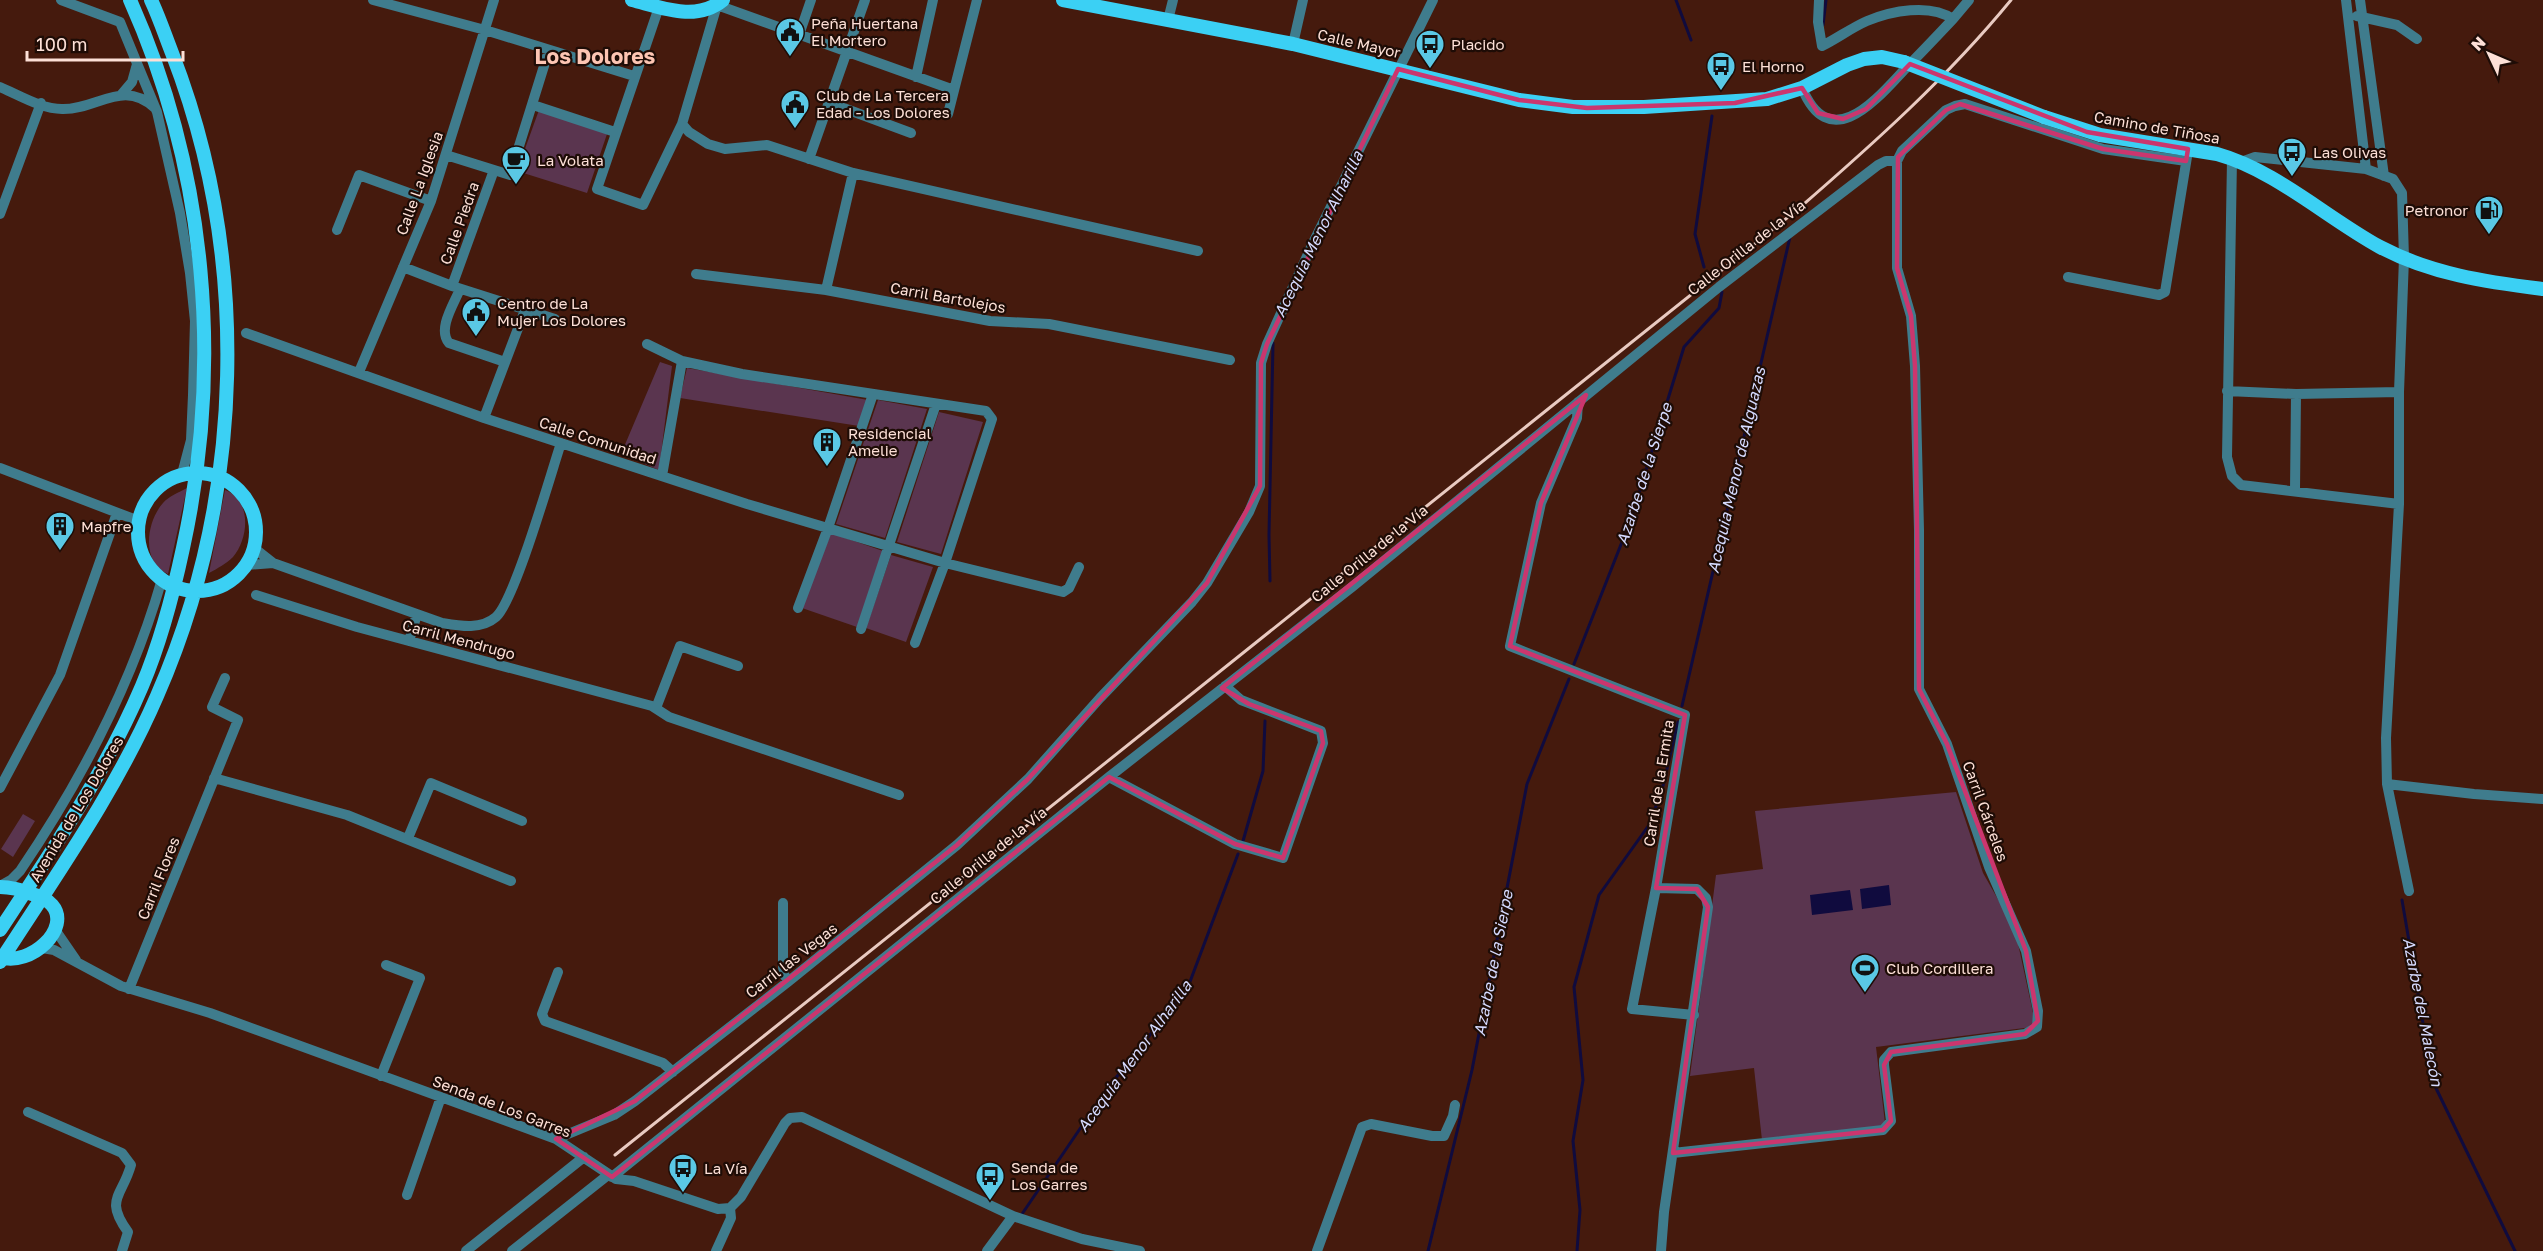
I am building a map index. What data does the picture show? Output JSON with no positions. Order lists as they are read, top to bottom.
{
  "streets": {
    "main road": ["Calle Mayor", "Camino de Tiñosa", "Avenida de Los Dolores"],
    "street": [
      "Calle La Iglesia",
      "Calle Piedra",
      "Calle Orilla de la Vía",
      "Carril Bartolejos",
      "Calle Comunidad",
      "Carril Mendrugo",
      "Carril de la Ermita",
      "Carril Cárceles",
      "Carril Flores",
      "Carril las Vegas",
      "Senda de Los Garres"
    ]
  },
  "crossings": [
    ["Calle Mayor", "Camino de Tiñosa"],
    ["Calle Mayor", "Carril las Vegas"],
    ["Camino de Tiñosa", "Calle Orilla de la Vía"],
    ["Calle La Iglesia", "Calle Comunidad"],
    ["Calle Orilla de la Vía", "Carril de la Ermita"],
    ["Calle Orilla de la Vía", "Carril Cárceles"],
    ["Calle Orilla de la Vía", "Senda de Los Garres"],
    ["Carril Flores", "Senda de Los Garres"],
    ["Carril las Vegas", "Senda de Los Garres"]
  ],
  "districts": ["Los Dolores"],
  "water": [
    "Acequia Menor Alharilla",
    "Acequia Menor de Alguazas",
    "Azarbe de la Sierpe",
    "Azarbe del Malecón"
  ],
  "places": {
    "public building": ["Peña Huertana El Mortero", "Club de La Tercera Edad - Los Dolores", "Centro de La Mujer Los Dolores"],
    "bus stop": [
      "Placido",
      "El Horno",
      "Las Olivas",
      "La Vía",
      "Senda de Los Garres"
    ],
    "cafe": ["La Volata"],
    "fuel station": ["Petronor"],
    "building": ["Residencial Amelie", "Mapfre"],
    "sports": ["Club Cordillera"]
  },
  "scale_bar": "100 m",
  "north": "top left"
}
